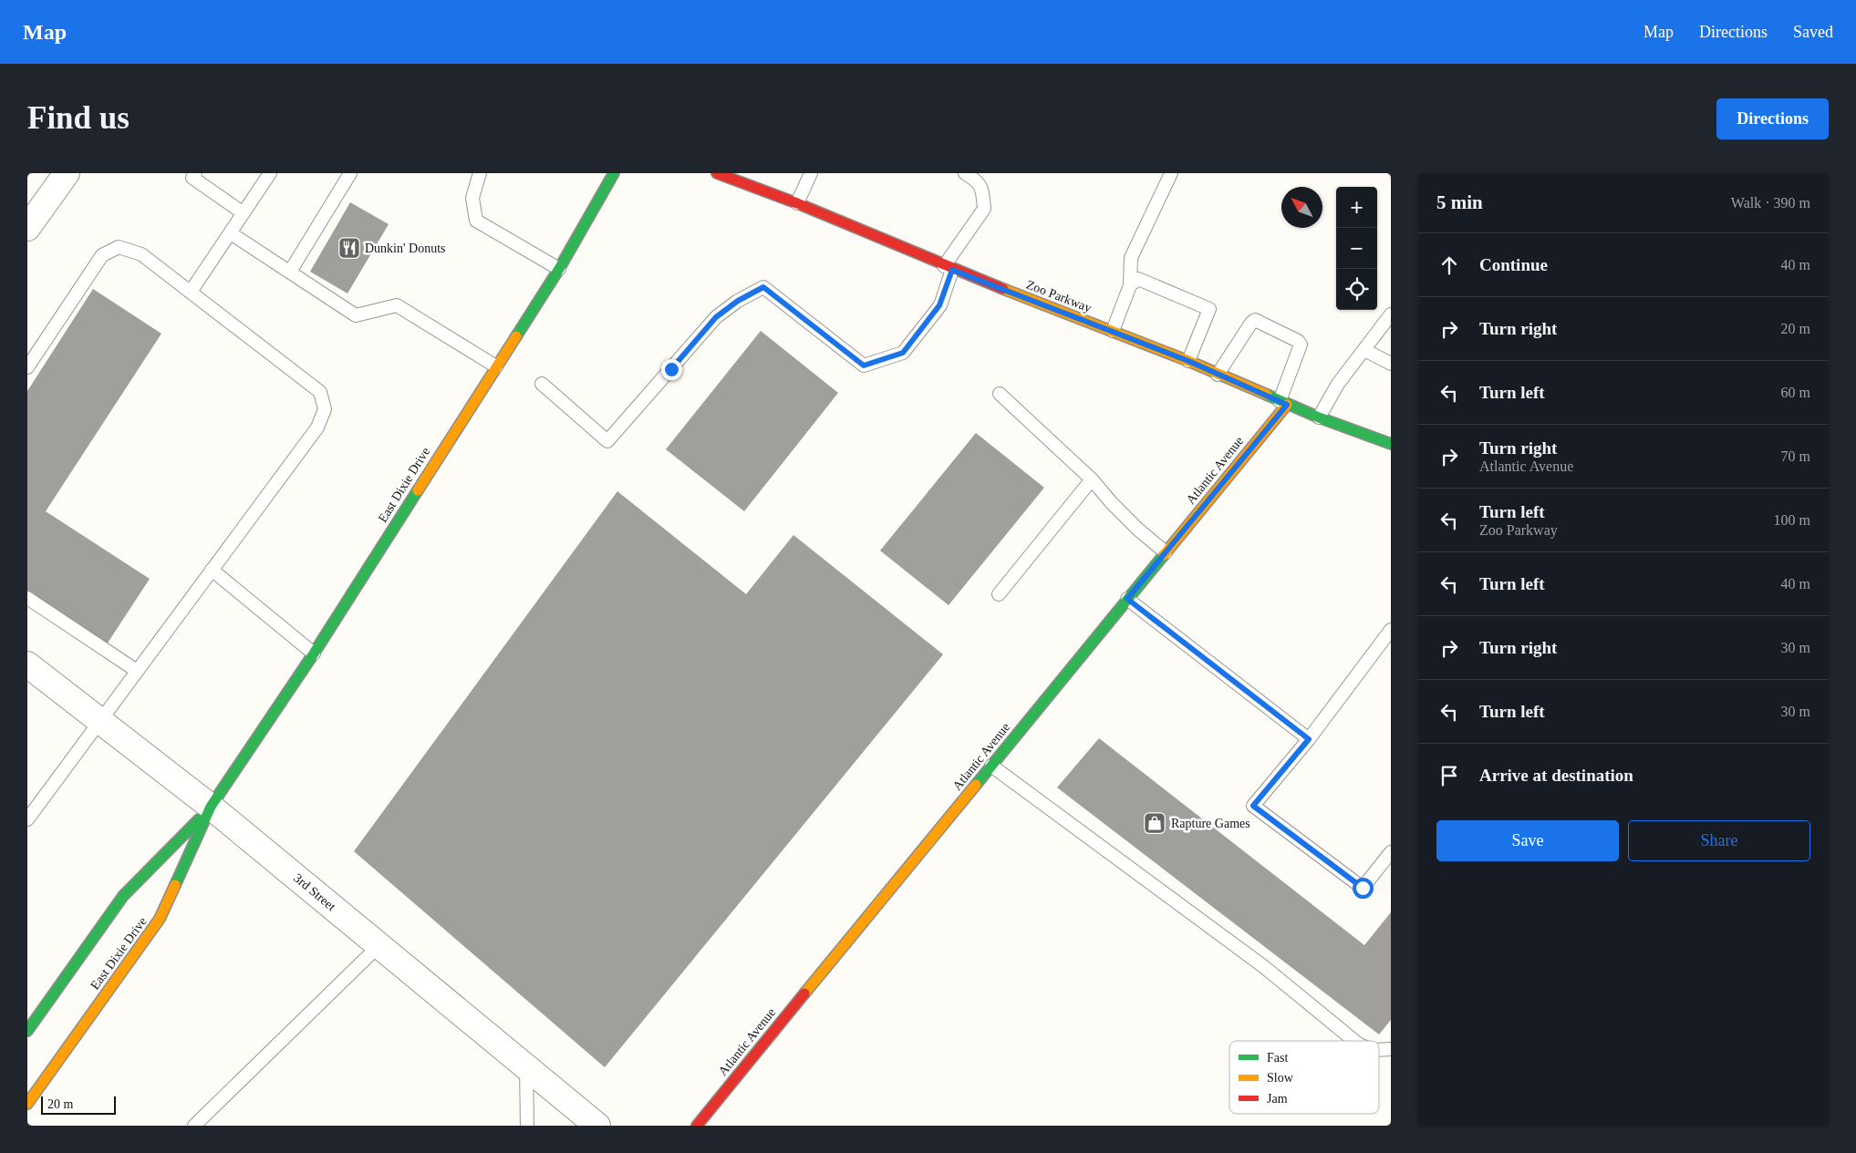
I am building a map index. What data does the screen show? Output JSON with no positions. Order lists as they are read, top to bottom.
{
  "streets": {
    "main road": ["Zoo Parkway", "Atlantic Avenue", "East Dixie Drive"],
    "street": ["3rd Street"]
  },
  "crossings": [
    ["Zoo Parkway", "Atlantic Avenue"],
    ["East Dixie Drive", "3rd Street"]
  ],
  "places": {
    "restaurant": ["Dunkin' Donuts"],
    "shop": ["Rapture Games"]
  },
  "legend": ["Fast", "Slow", "Jam"],
  "scale_bar": "20 m",
  "north": "top left",
  "page": {
    "header": "Map",
    "nav": ["Map", "Directions", "Saved"],
    "buttons": [
      "Directions",
      ["Save", "Share"]
    ],
    "title": "Find us",
    "heading": ["5 min", "Walk · 390 m"],
    "map_buttons": ["+", "−"],
    "list": [
      ["Continue", "40 m"],
      ["Turn right", "20 m"],
      ["Turn left", "60 m"],
      ["Turn right", "Atlantic Avenue", "70 m"],
      ["Turn left", "Zoo Parkway", "100 m"],
      ["Turn left", "40 m"],
      ["Turn right", "30 m"],
      ["Turn left", "30 m"],
      "Arrive at destination"
    ],
    "scale": "20 m"
  }
}
